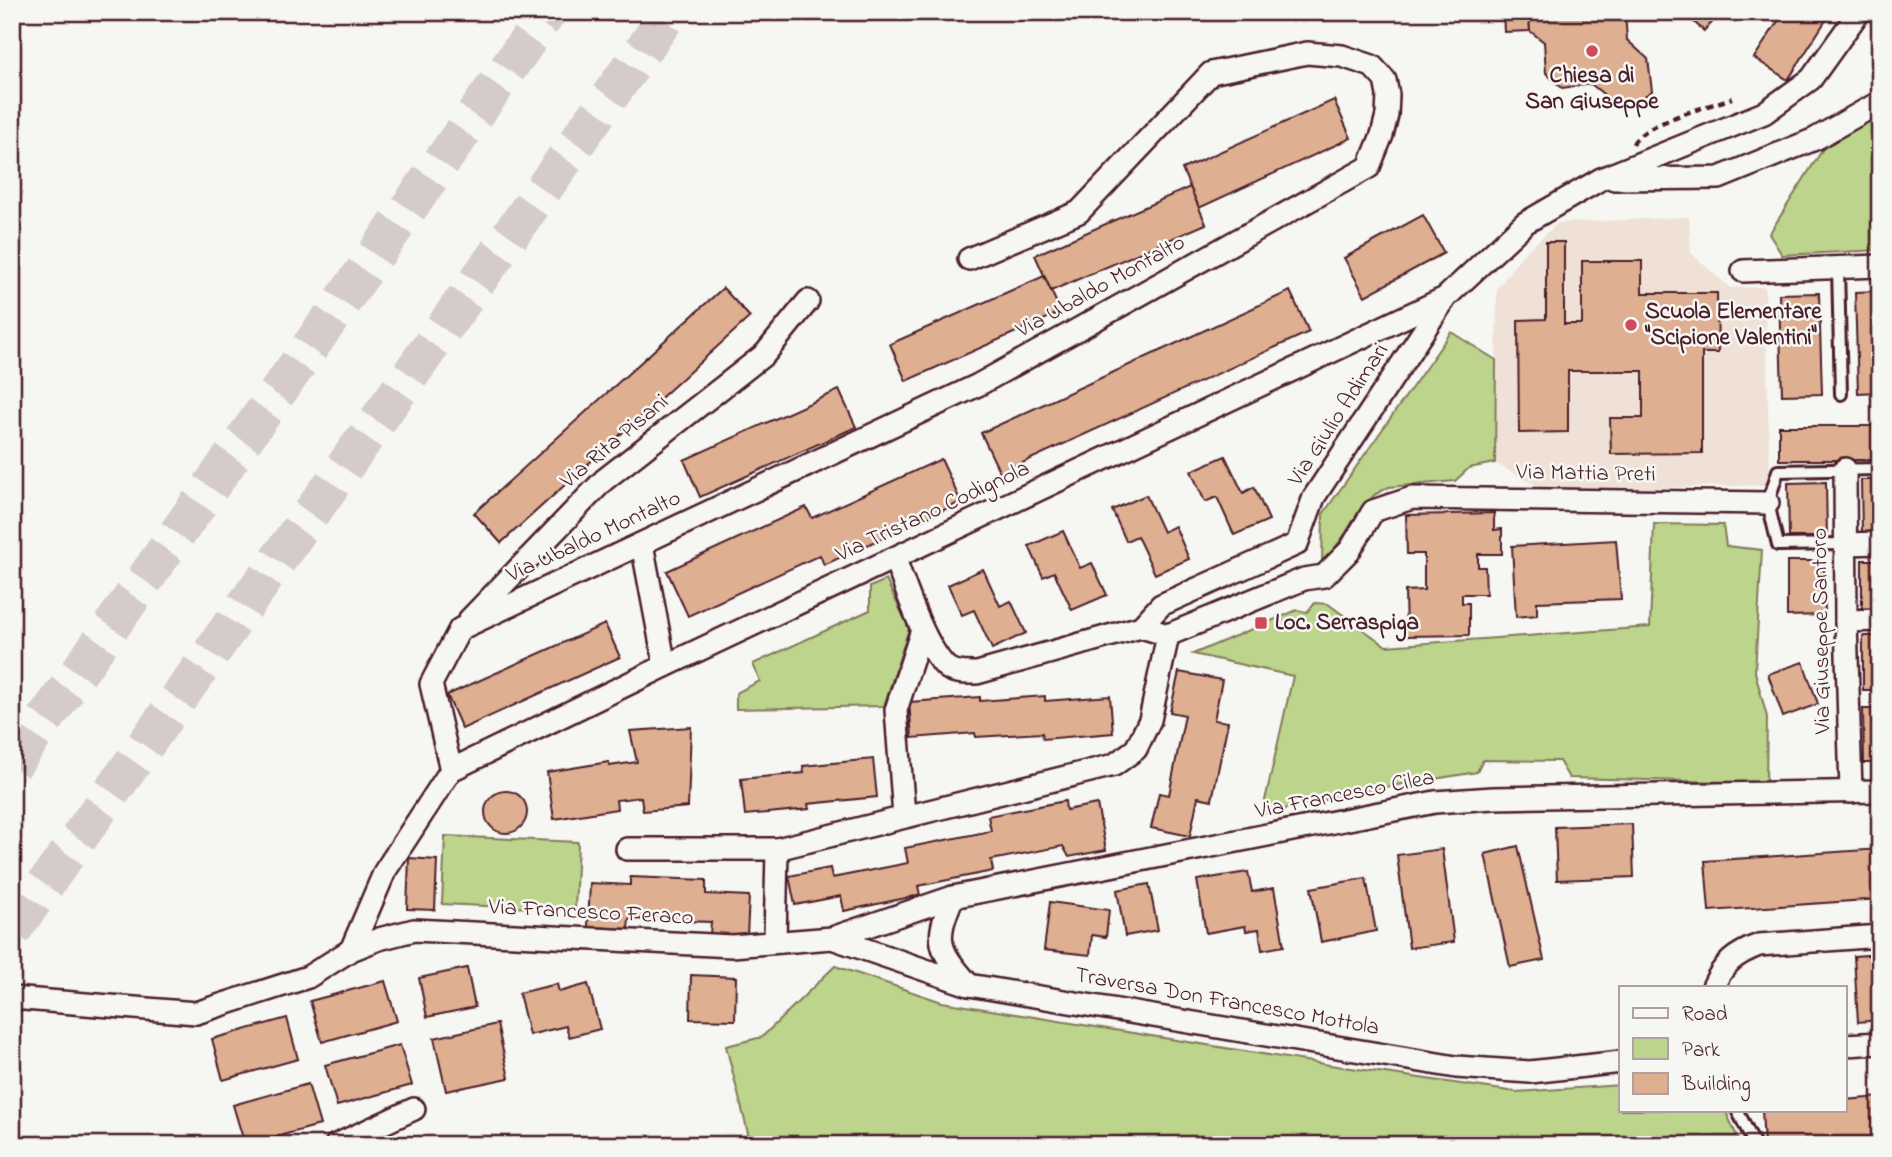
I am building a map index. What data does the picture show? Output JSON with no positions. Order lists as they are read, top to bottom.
{
  "streets": {
    "street": [
      "Via Ubaldo Montalto",
      "Via Giulio Adimari",
      "Via Rita Pisani",
      "Via Mattia Preti",
      "Via Tristano Codignola",
      "Via Giuseppe Santoro",
      "Via Francesco Cilea",
      "Via Francesco Feraco",
      "Traversa Don Francesco Mottola"
    ]
  },
  "crossings": [
    ["Via Ubaldo Montalto", "Via Rita Pisani"],
    ["Via Giulio Adimari", "Via Tristano Codignola"],
    ["Via Giuseppe Santoro", "Via Francesco Cilea"],
    ["Via Francesco Cilea", "Via Francesco Feraco"],
    ["Via Francesco Cilea", "Traversa Don Francesco Mottola"],
    ["Via Francesco Feraco", "Traversa Don Francesco Mottola"]
  ],
  "places": {
    "other": ["Chiesa di San Giuseppe", "Scuola Elementare \"Scipione Valentini\""],
    "transit": ["Loc. Serraspiga"]
  },
  "legend": ["Road", "Park", "Building"]
}
